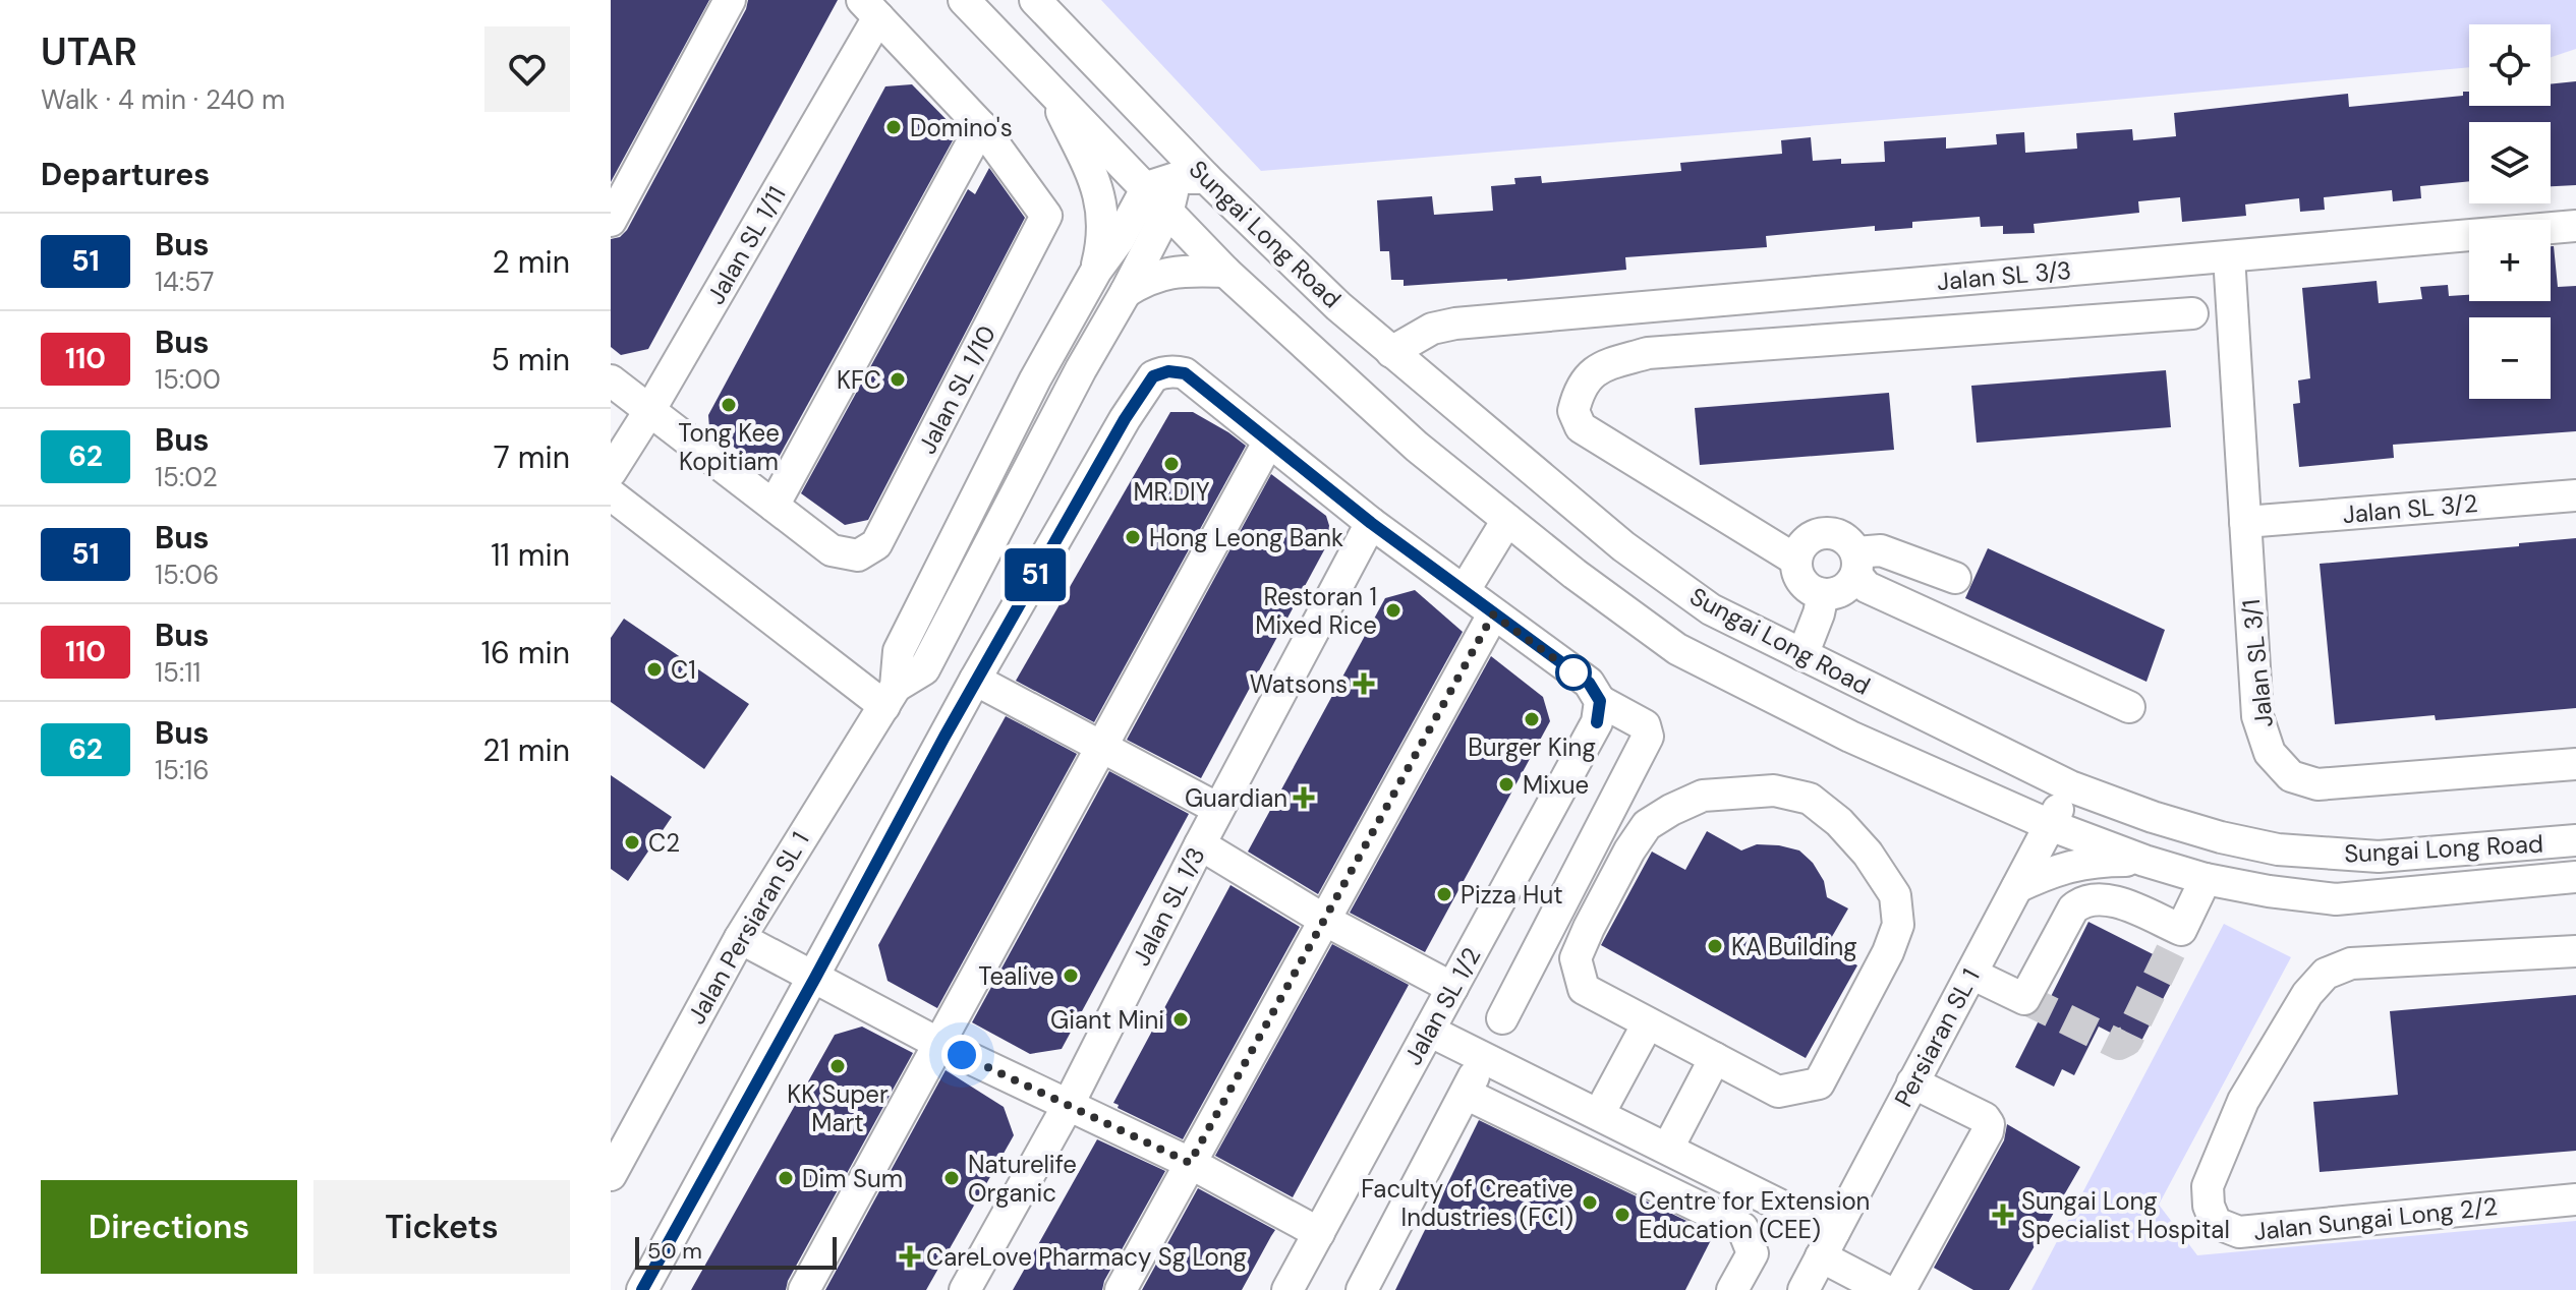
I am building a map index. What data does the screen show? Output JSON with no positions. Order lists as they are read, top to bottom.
{
  "streets": {
    "street": [
      "Sungai Long Road",
      "Jalan SL 1/11",
      "Jalan SL 3/3",
      "Jalan SL 1/10",
      "Jalan SL 3/2",
      "Jalan SL 3/1",
      "Jalan SL 1/3",
      "Jalan Persiaran SL 1",
      "Jalan SL 1/2",
      "Persiaran SL 1",
      "Jalan Sungai Long 2/2"
    ]
  },
  "crossings": [
    ["Sungai Long Road", "Jalan SL 3/3"],
    ["Sungai Long Road", "Persiaran SL 1"],
    ["Jalan SL 3/3", "Jalan SL 3/1"],
    ["Jalan SL 3/2", "Jalan SL 3/1"]
  ],
  "places": {
    "other": [
      "Domino's",
      "KFC",
      "Tong Kee Kopitiam",
      "MR.DIY",
      "Hong Leong Bank",
      "Restoran 1 Mixed Rice",
      "C1",
      "Burger King",
      "Mixue",
      "C2",
      "Pizza Hut",
      "KA Building",
      "Tealive",
      "Giant Mini",
      "KK Super Mart",
      "Dim Sum",
      "Naturelife Organic",
      "Faculty of Creative Industries (FCI)",
      "Centre for Extension Education (CEE)"
    ],
    "health": [
      "Watsons",
      "Guardian",
      "Sungai Long Specialist Hospital",
      "CareLove Pharmacy Sg Long"
    ]
  },
  "lines": ["bus line 51"],
  "scale_bar": "50 m",
  "page": {
    "heading": [
      ["UTAR", "Walk · 4 min · 240 m"],
      "Departures"
    ],
    "on_map": "51",
    "map_buttons": ["+", "−"],
    "list": [
      {
        "mark": "51",
        "name": "Bus",
        "note": "14:57",
        "value": "2 min"
      },
      {
        "mark": "110",
        "name": "Bus",
        "note": "15:00",
        "value": "5 min"
      },
      {
        "mark": "62",
        "name": "Bus",
        "note": "15:02",
        "value": "7 min"
      },
      {
        "mark": "51",
        "name": "Bus",
        "note": "15:06",
        "value": "11 min"
      },
      {
        "mark": "110",
        "name": "Bus",
        "note": "15:11",
        "value": "16 min"
      },
      {
        "mark": "62",
        "name": "Bus",
        "note": "15:16",
        "value": "21 min"
      }
    ],
    "buttons": ["Directions", "Tickets"],
    "scale": "50 m"
  }
}
